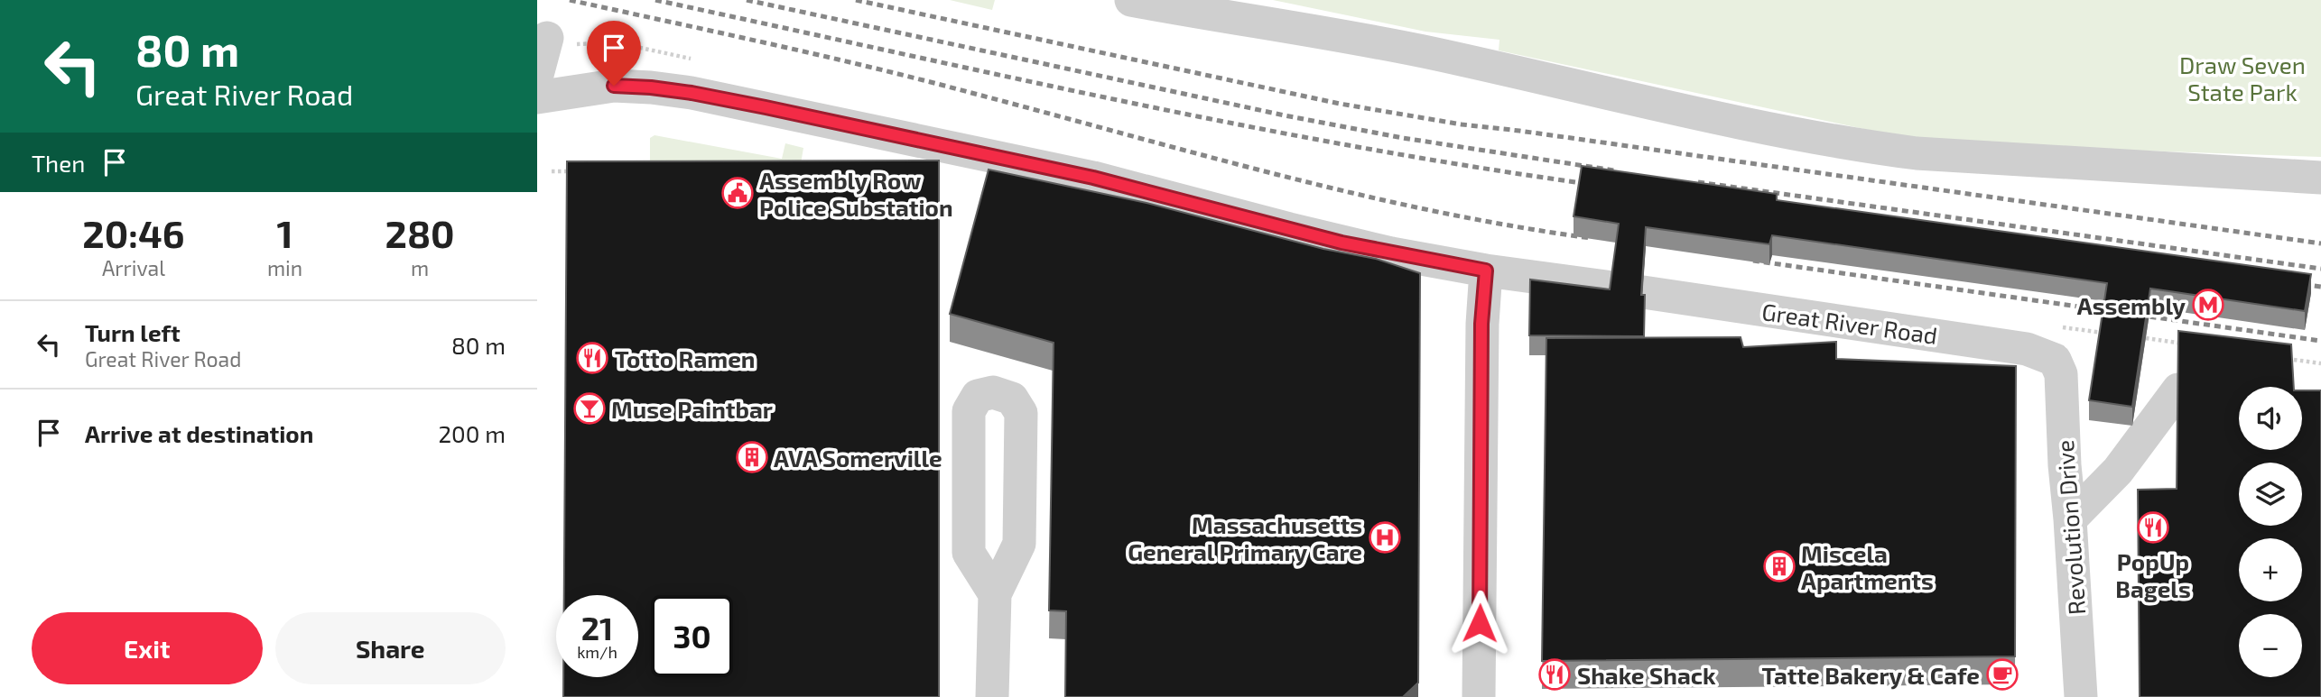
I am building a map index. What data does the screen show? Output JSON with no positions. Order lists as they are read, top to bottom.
{
  "streets": {
    "street": ["Great River Road", "Revolution Drive"]
  },
  "crossings": [
    ["Great River Road", "Revolution Drive"]
  ],
  "parks": ["Draw Seven State Park"],
  "places": {
    "public building": ["Assembly Row Police Substation"],
    "metro station": ["Assembly"],
    "restaurant": ["Totto Ramen", "PopUp Bagels", "Shake Shack"],
    "bar": ["Muse Paintbar"],
    "building": ["AVA Somerville", "Miscela Apartments"],
    "hospital": ["Massachusetts General Primary Care"],
    "cafe": ["Tatte Bakery & Cafe"]
  },
  "page": {
    "turn": ["80 m", "Great River Road"],
    "then": "Then",
    "eta": [
      "20:46",
      "Arrival",
      "1",
      "min",
      "280",
      "m"
    ],
    "list": [
      {
        "name": "Turn left",
        "note": "Great River Road",
        "value": "80 m"
      },
      {
        "name": "Arrive at destination",
        "value": "200 m"
      }
    ],
    "map_buttons": ["+", "−"],
    "speed": "21 km/h",
    "limit": "30",
    "buttons": ["Exit", "Share"]
  }
}
